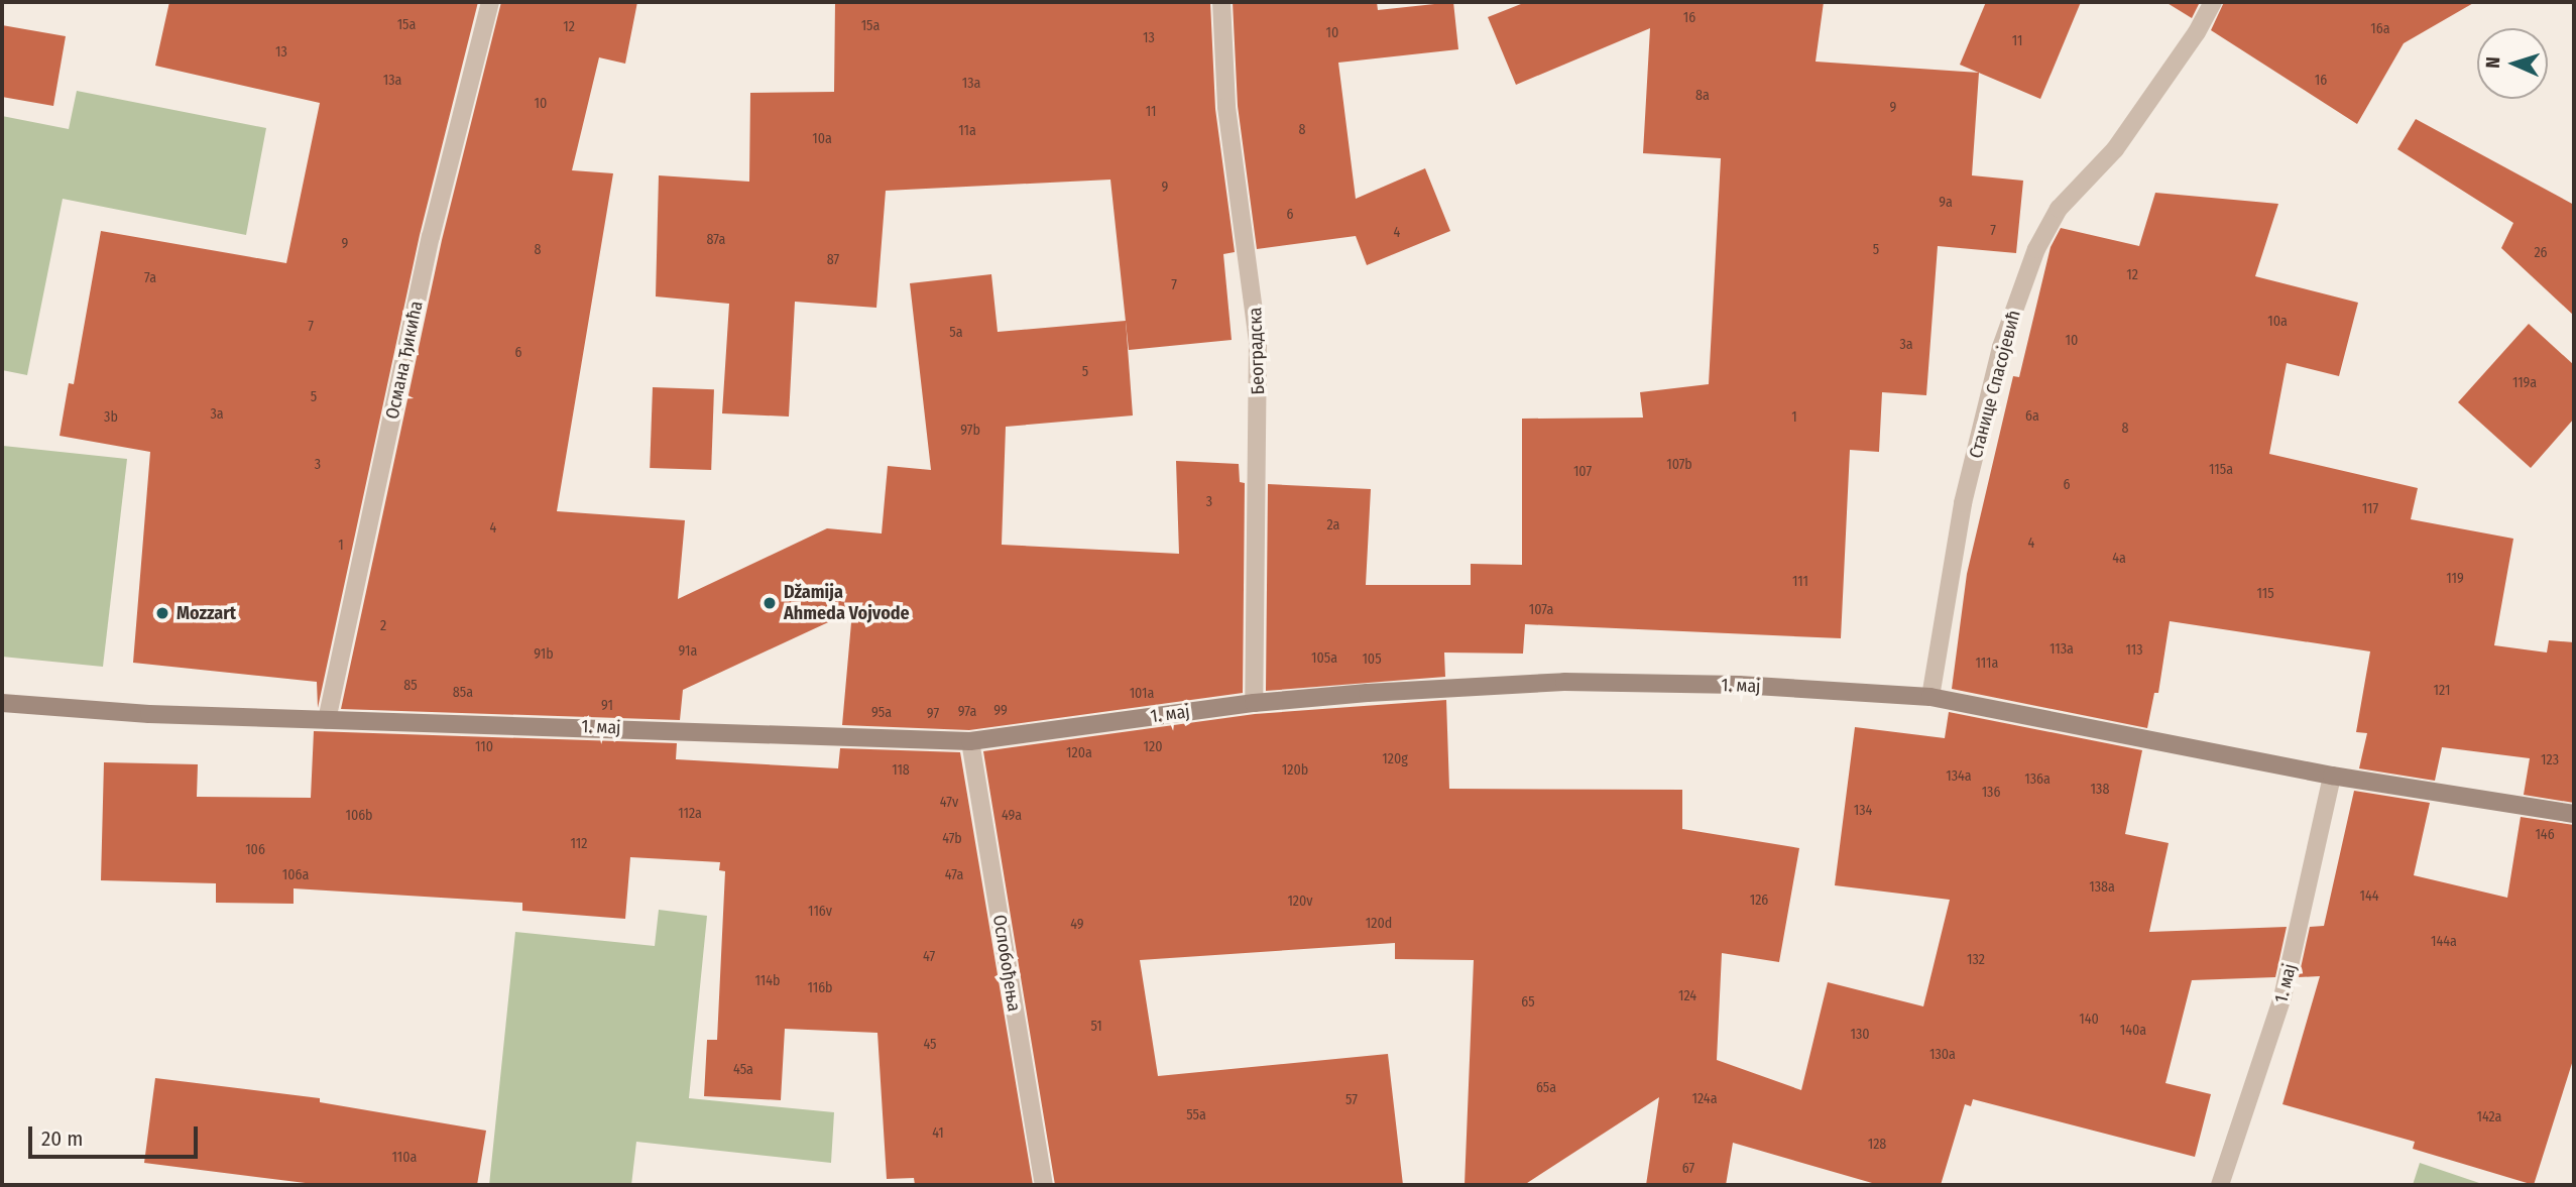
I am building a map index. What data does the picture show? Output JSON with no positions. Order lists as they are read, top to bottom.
{
  "streets": {
    "street": [
      "Београдска",
      "Османа Ђикића",
      "Станице Спасојевић",
      "1. мај",
      "Ослобођења"
    ]
  },
  "crossings": [
    ["Београдска", "1. мај"],
    ["Османа Ђикића", "1. мај"],
    ["Станице Спасојевић", "1. мај"],
    ["1. мај", "Ослобођења"]
  ],
  "places": ["Džamija Ahmeda Vojvode", "Mozzart"],
  "house_numbers": [
    "16",
    "15a",
    "15a",
    "12",
    "16a",
    "10",
    "13",
    "11",
    "13",
    "13a",
    "16",
    "13a",
    "8a",
    "10",
    "9",
    "11",
    "8",
    "11a",
    "10a",
    "9",
    "9a",
    "6",
    "7",
    "4",
    "87a",
    "9",
    "8",
    "5",
    "26",
    "87",
    "12",
    "7a",
    "7",
    "10a",
    "7",
    "5a",
    "10",
    "3a",
    "6",
    "5",
    "119a",
    "5",
    "3a",
    "6a",
    "3b",
    "1",
    "8",
    "97b",
    "3",
    "107b",
    "115a",
    "107",
    "6",
    "3",
    "117",
    "2a",
    "4",
    "4",
    "1",
    "4a",
    "119",
    "111",
    "115",
    "107a",
    "2",
    "113a",
    "113",
    "91a",
    "91b",
    "105a",
    "105",
    "111a",
    "85",
    "121",
    "85a",
    "101a",
    "91",
    "99",
    "97a",
    "95a",
    "97",
    "110",
    "120",
    "120a",
    "120g",
    "123",
    "118",
    "120b",
    "134a",
    "136a",
    "138",
    "136",
    "47v",
    "134",
    "112a",
    "106b",
    "49a",
    "146",
    "47b",
    "112",
    "106",
    "106a",
    "47a",
    "138a",
    "144",
    "126",
    "120v",
    "116v",
    "120d",
    "49",
    "144a",
    "47",
    "132",
    "114b",
    "116b",
    "124",
    "65",
    "140",
    "51",
    "140a",
    "130",
    "45",
    "130a",
    "45a",
    "65a",
    "124a",
    "57",
    "55a",
    "142a",
    "41",
    "128",
    "110a",
    "67"
  ],
  "scale_bar": "20 m",
  "north": "left"
}
